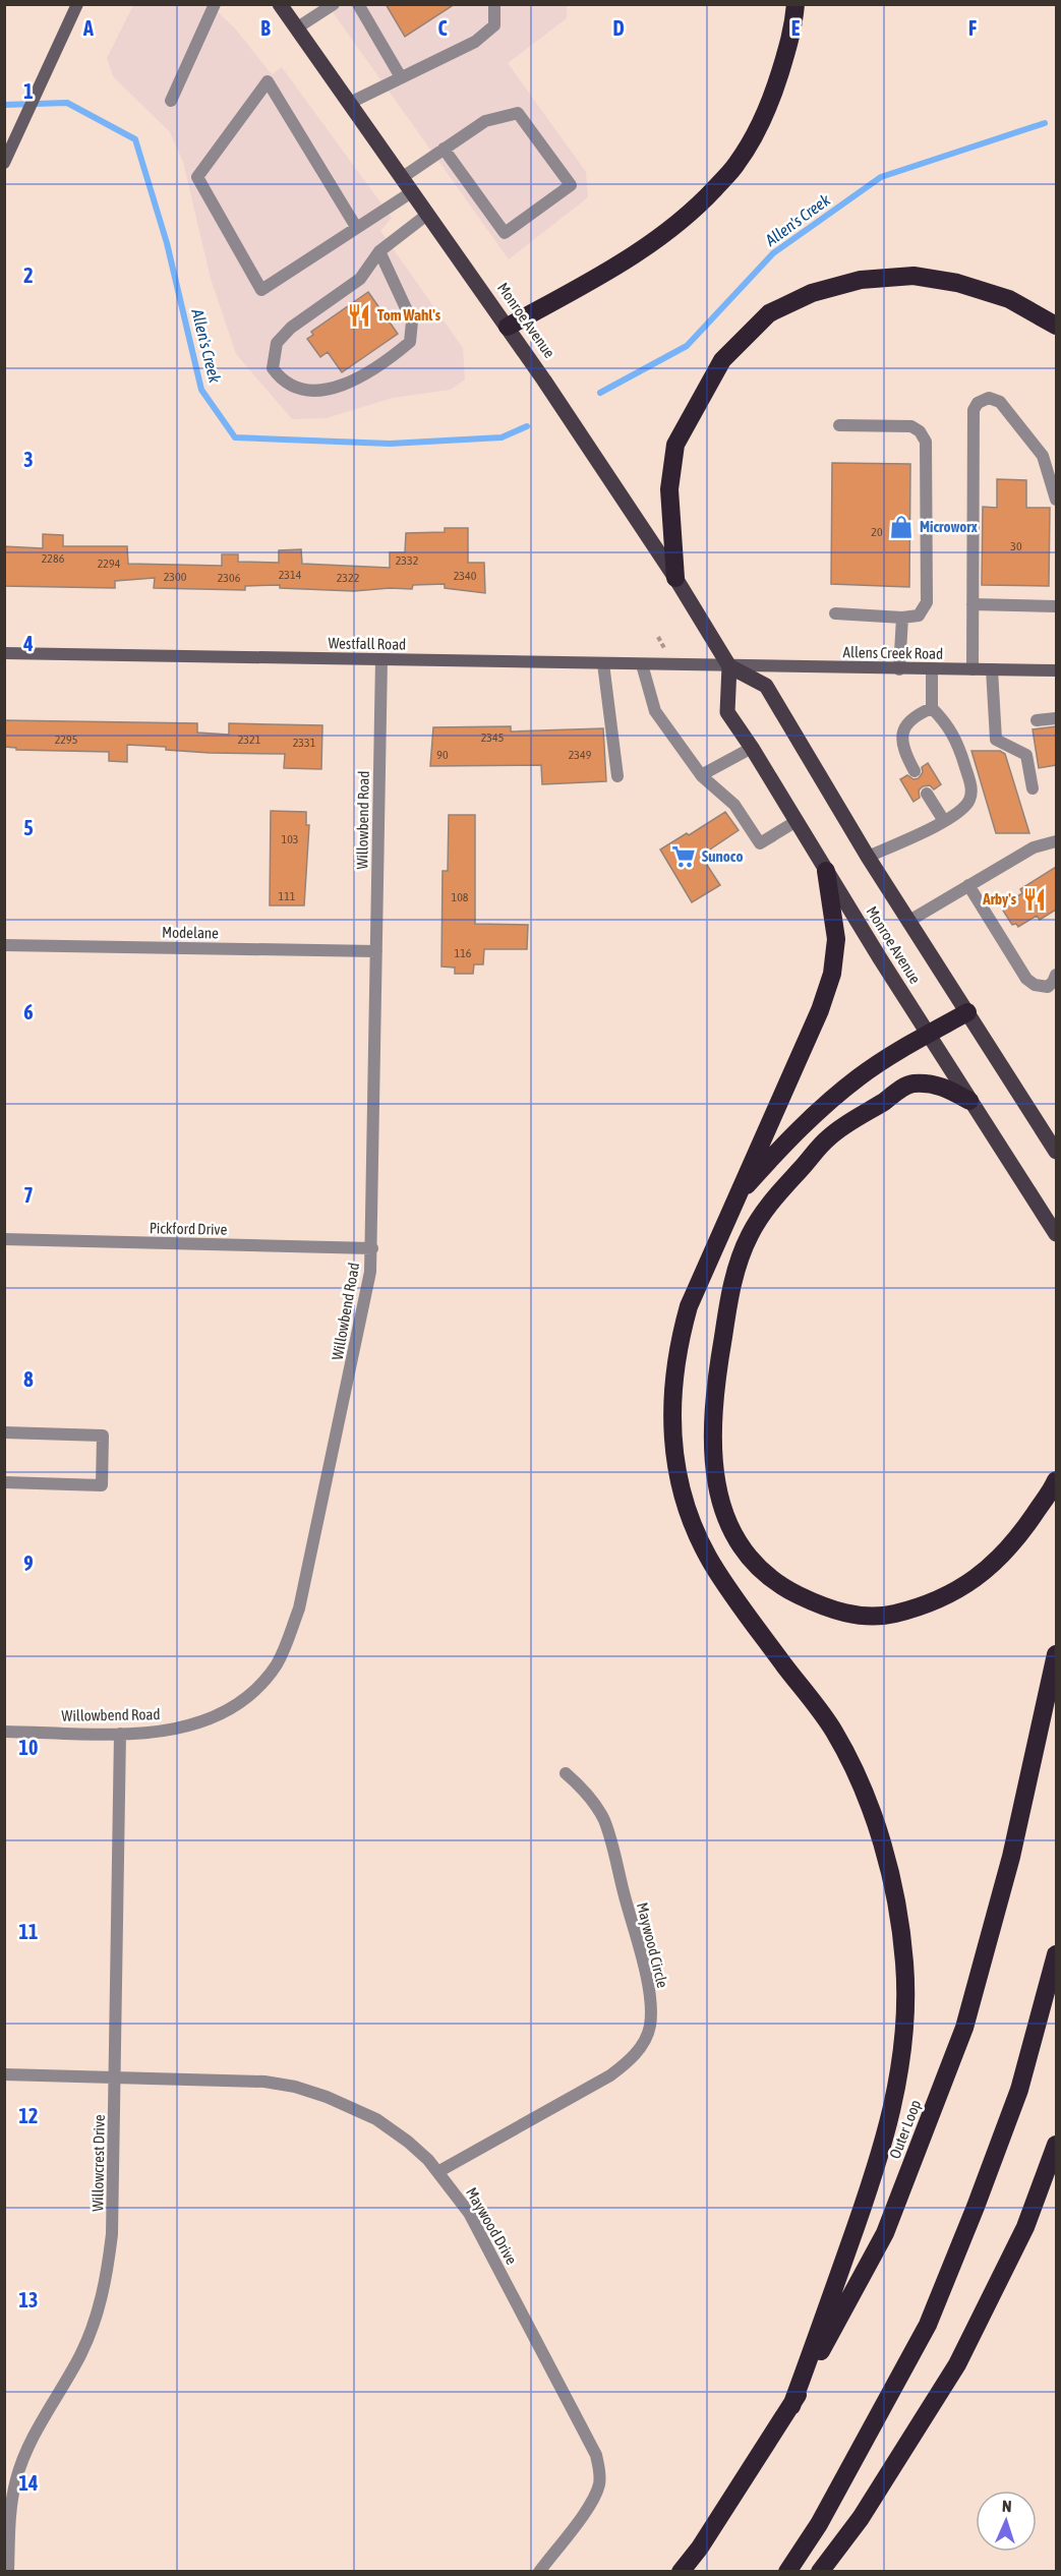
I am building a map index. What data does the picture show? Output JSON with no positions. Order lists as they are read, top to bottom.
{
  "streets": {
    "highway": ["Outer Loop"],
    "main road": ["Monroe Avenue"],
    "street": [
      "Westfall Road",
      "Allens Creek Road",
      "Willowbend Road",
      "Modelane",
      "Pickford Drive",
      "Maywood Circle",
      "Willowcrest Drive",
      "Maywood Drive"
    ]
  },
  "crossings": [
    ["Monroe Avenue", "Westfall Road"],
    ["Monroe Avenue", "Allens Creek Road"],
    ["Westfall Road", "Allens Creek Road"],
    ["Westfall Road", "Willowbend Road"],
    ["Willowbend Road", "Modelane"],
    ["Willowbend Road", "Pickford Drive"],
    ["Willowbend Road", "Willowcrest Drive"],
    ["Maywood Circle", "Maywood Drive"],
    ["Willowcrest Drive", "Maywood Drive"]
  ],
  "water": ["Allen's Creek"],
  "places": {
    "restaurant": ["Tom Wahl's", "Arby's"],
    "shop": ["Microworx"],
    "supermarket": ["Sunoco"]
  },
  "house_numbers": [
    "20",
    "30",
    "2286",
    "2332",
    "2294",
    "2314",
    "2340",
    "2300",
    "2306",
    "2322",
    "2345",
    "2295",
    "2321",
    "2331",
    "90",
    "2349",
    "103",
    "111",
    "108",
    "116"
  ],
  "north": "top",
  "grid": {
    "columns": [
      "A",
      "B",
      "C",
      "D",
      "E",
      "F"
    ],
    "rows": [
      "1",
      "2",
      "3",
      "4",
      "5",
      "6",
      "7",
      "8",
      "9",
      "10",
      "11",
      "12",
      "13",
      "14"
    ]
  }
}
